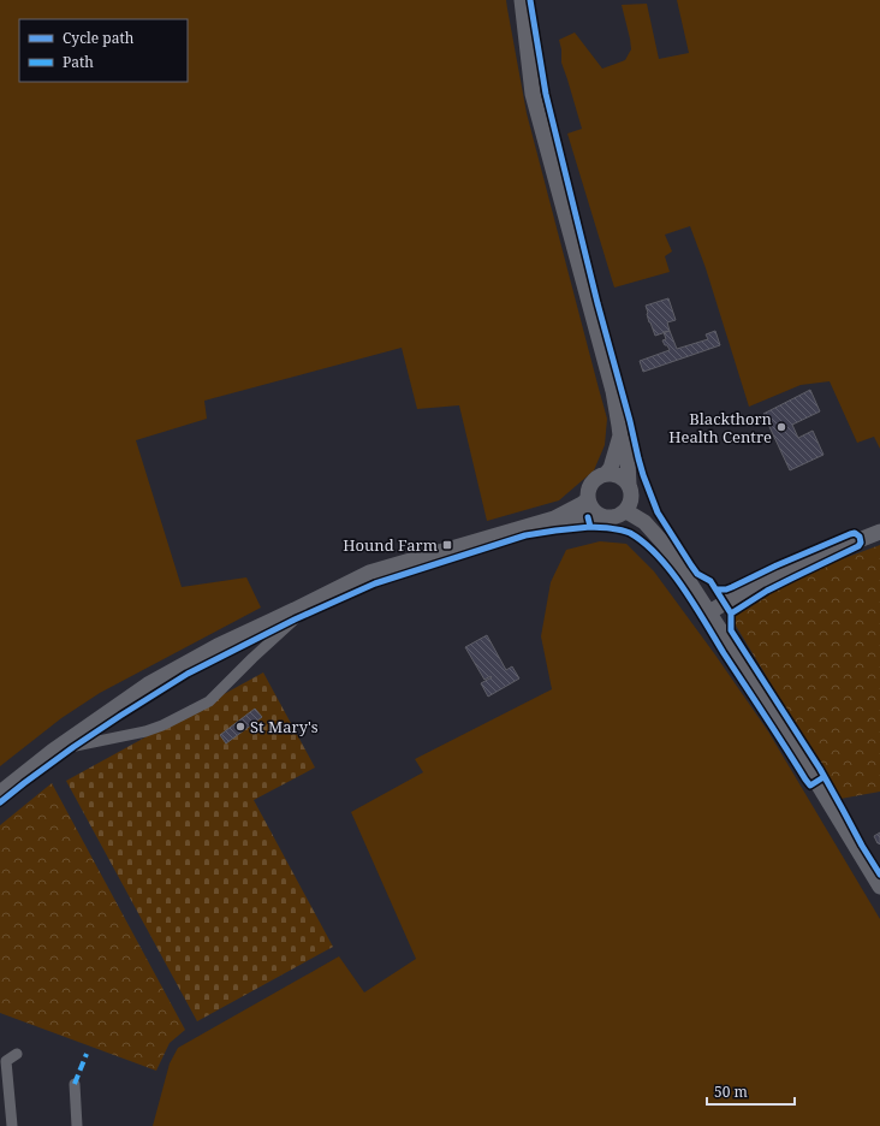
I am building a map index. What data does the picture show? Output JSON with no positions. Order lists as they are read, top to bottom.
{
  "places": {
    "other": ["Blackthorn Health Centre", "St Mary's"],
    "transit": ["Hound Farm"]
  },
  "legend": ["Cycle path", "Path"],
  "scale_bar": "50 m"
}
